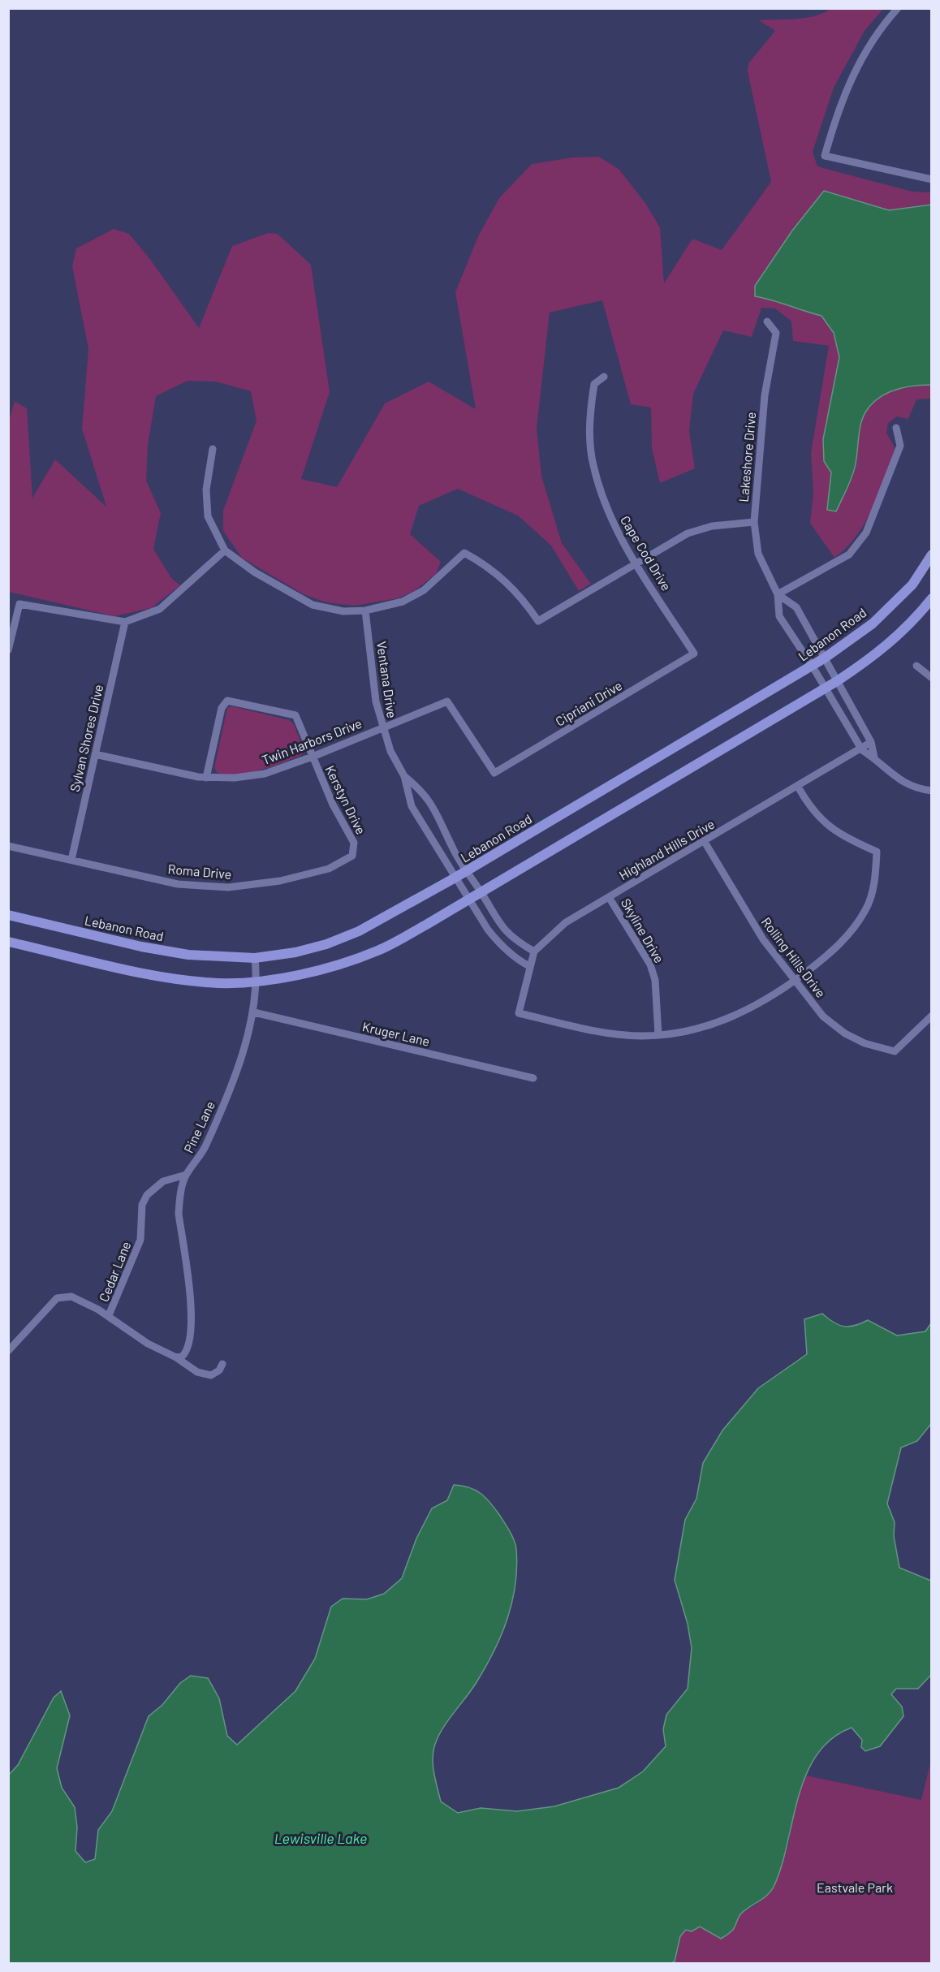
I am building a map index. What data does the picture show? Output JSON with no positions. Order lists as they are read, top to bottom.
{
  "streets": {
    "main road": ["Lebanon Road"],
    "street": [
      "Lakeshore Drive",
      "Cape Cod Drive",
      "Ventana Drive",
      "Cipriani Drive",
      "Sylvan Shores Drive",
      "Twin Harbors Drive",
      "Kerstyn Drive",
      "Highland Hills Drive",
      "Roma Drive",
      "Skyline Drive",
      "Rolling Hills Drive",
      "Kruger Lane",
      "Pine Lane",
      "Cedar Lane"
    ]
  },
  "crossings": [
    ["Lakeshore Drive", "Lebanon Road"],
    ["Lakeshore Drive", "Highland Hills Drive"],
    ["Cape Cod Drive", "Cipriani Drive"],
    ["Lebanon Road", "Ventana Drive"],
    ["Lebanon Road", "Pine Lane"],
    ["Ventana Drive", "Twin Harbors Drive"],
    ["Ventana Drive", "Highland Hills Drive"],
    ["Cipriani Drive", "Twin Harbors Drive"],
    ["Sylvan Shores Drive", "Twin Harbors Drive"],
    ["Sylvan Shores Drive", "Roma Drive"],
    ["Twin Harbors Drive", "Kerstyn Drive"],
    ["Kerstyn Drive", "Roma Drive"],
    ["Highland Hills Drive", "Skyline Drive"],
    ["Highland Hills Drive", "Rolling Hills Drive"],
    ["Kruger Lane", "Pine Lane"],
    ["Pine Lane", "Cedar Lane"]
  ],
  "water": ["Lewisville Lake"],
  "parks": ["Eastvale Park"]
}
